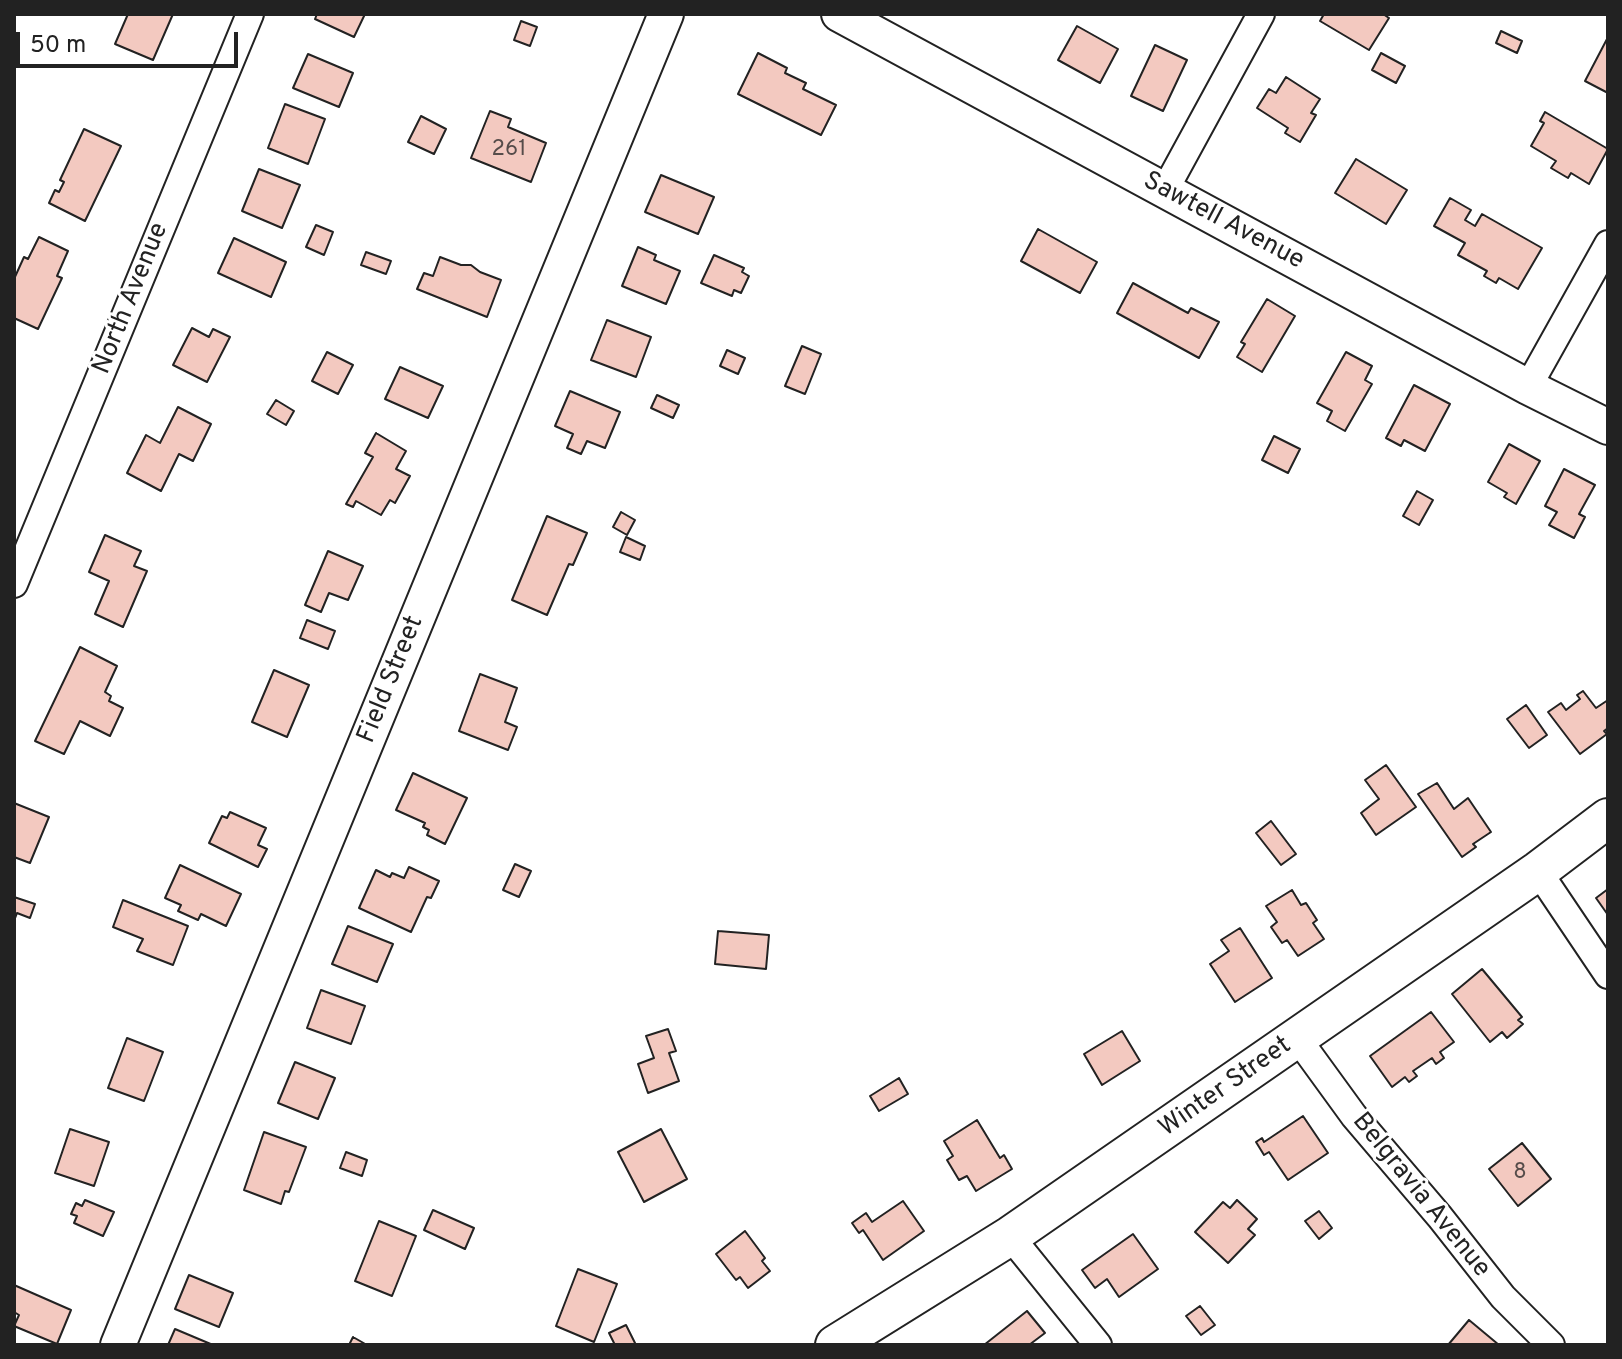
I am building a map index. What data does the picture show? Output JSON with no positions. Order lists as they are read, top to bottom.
{
  "streets": {
    "main road": ["Winter Street"],
    "street": [
      "Sawtell Avenue",
      "North Avenue",
      "Field Street",
      "Belgravia Avenue"
    ]
  },
  "crossings": [
    ["Winter Street", "Belgravia Avenue"]
  ],
  "house_numbers": ["261", "8"],
  "scale_bar": "50 m"
}
